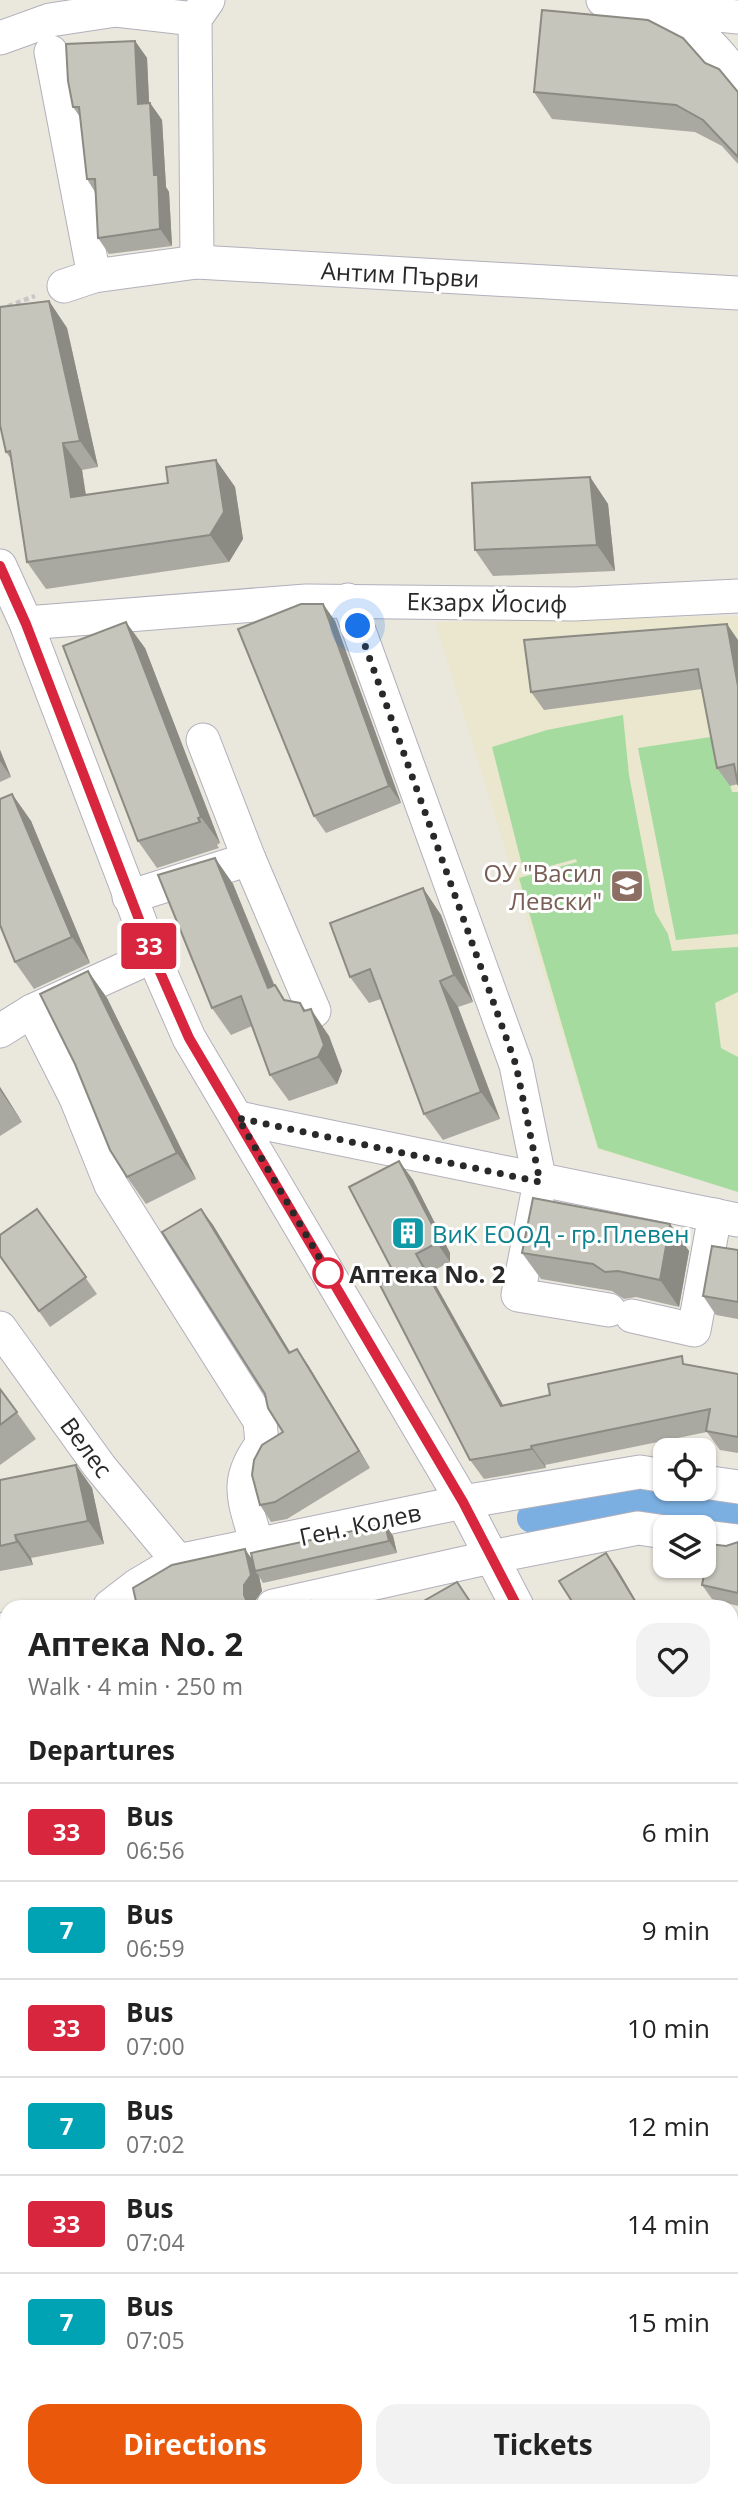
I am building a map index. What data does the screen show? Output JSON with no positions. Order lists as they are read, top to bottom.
{
  "streets": {
    "street": [
      "Антим Първи",
      "Екзарх Йосиф",
      "Велес",
      "Ген. Колев"
    ]
  },
  "crossings": [
    ["Велес", "Ген. Колев"]
  ],
  "places": {
    "school or university": ["ОУ \"Васил Левски\""],
    "building": ["ВиК ЕООД - гр.Плевен"],
    "other": ["Аптека No. 2"]
  },
  "lines": ["bus line 33"],
  "page": {
    "on_map": "33",
    "heading": [
      ["Аптека No. 2", "Walk · 4 min · 250 m"],
      "Departures"
    ],
    "list": [
      {
        "mark": "33",
        "name": "Bus",
        "note": "06:56",
        "value": "6 min"
      },
      {
        "mark": "7",
        "name": "Bus",
        "note": "06:59",
        "value": "9 min"
      },
      {
        "mark": "33",
        "name": "Bus",
        "note": "07:00",
        "value": "10 min"
      },
      {
        "mark": "7",
        "name": "Bus",
        "note": "07:02",
        "value": "12 min"
      },
      {
        "mark": "33",
        "name": "Bus",
        "note": "07:04",
        "value": "14 min"
      },
      {
        "mark": "7",
        "name": "Bus",
        "note": "07:05",
        "value": "15 min"
      }
    ],
    "buttons": ["Directions", "Tickets"]
  }
}
